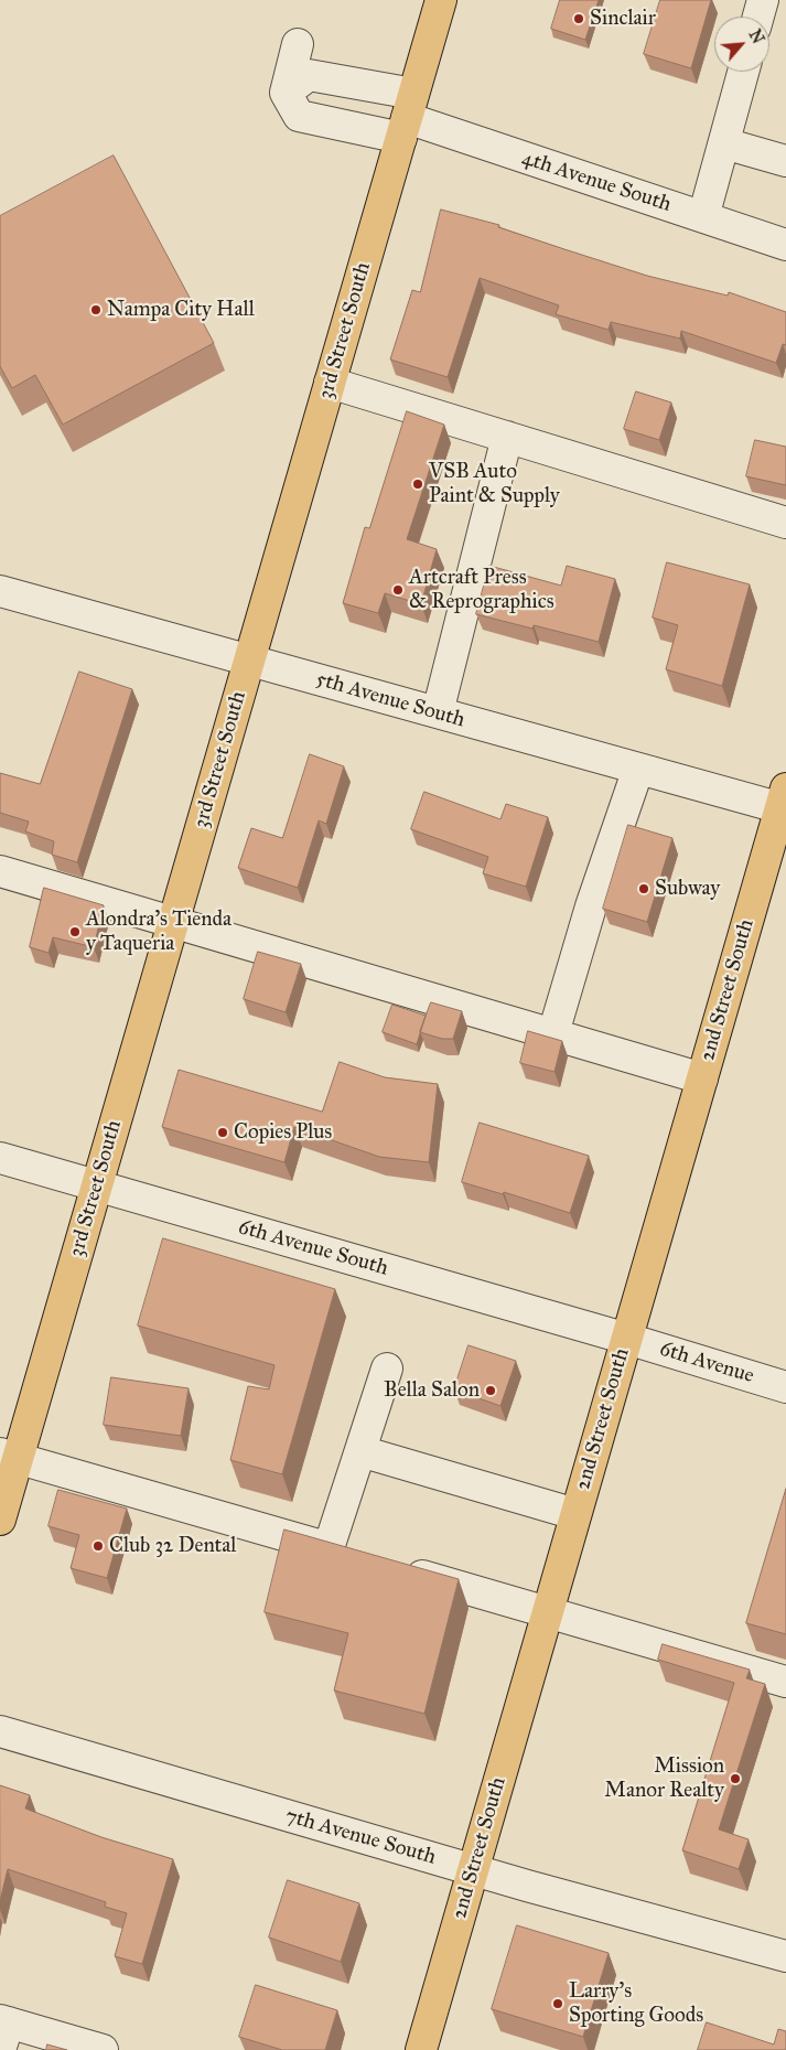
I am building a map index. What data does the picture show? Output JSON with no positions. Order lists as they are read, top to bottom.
{
  "streets": {
    "main road": ["3rd Street South", "2nd Street South"],
    "street": [
      "4th Avenue South",
      "5th Avenue South",
      "6th Avenue South",
      "6th Avenue",
      "7th Avenue South"
    ]
  },
  "crossings": [
    ["4th Avenue South", "3rd Street South"],
    ["3rd Street South", "5th Avenue South"],
    ["3rd Street South", "6th Avenue South"],
    ["5th Avenue South", "2nd Street South"],
    ["2nd Street South", "6th Avenue South"],
    ["2nd Street South", "6th Avenue"],
    ["2nd Street South", "7th Avenue South"],
    ["6th Avenue South", "6th Avenue"]
  ],
  "places": [
    "Sinclair",
    "Nampa City Hall",
    "VSB Auto Paint & Supply",
    "Artcraft Press & Reprographics",
    "Subway",
    "Alondra's Tienda y Taqueria",
    "Copies Plus",
    "Bella Salon",
    "Club 32 Dental",
    "Mission Manor Realty",
    "Larry's Sporting Goods"
  ],
  "north": "top right"
}
